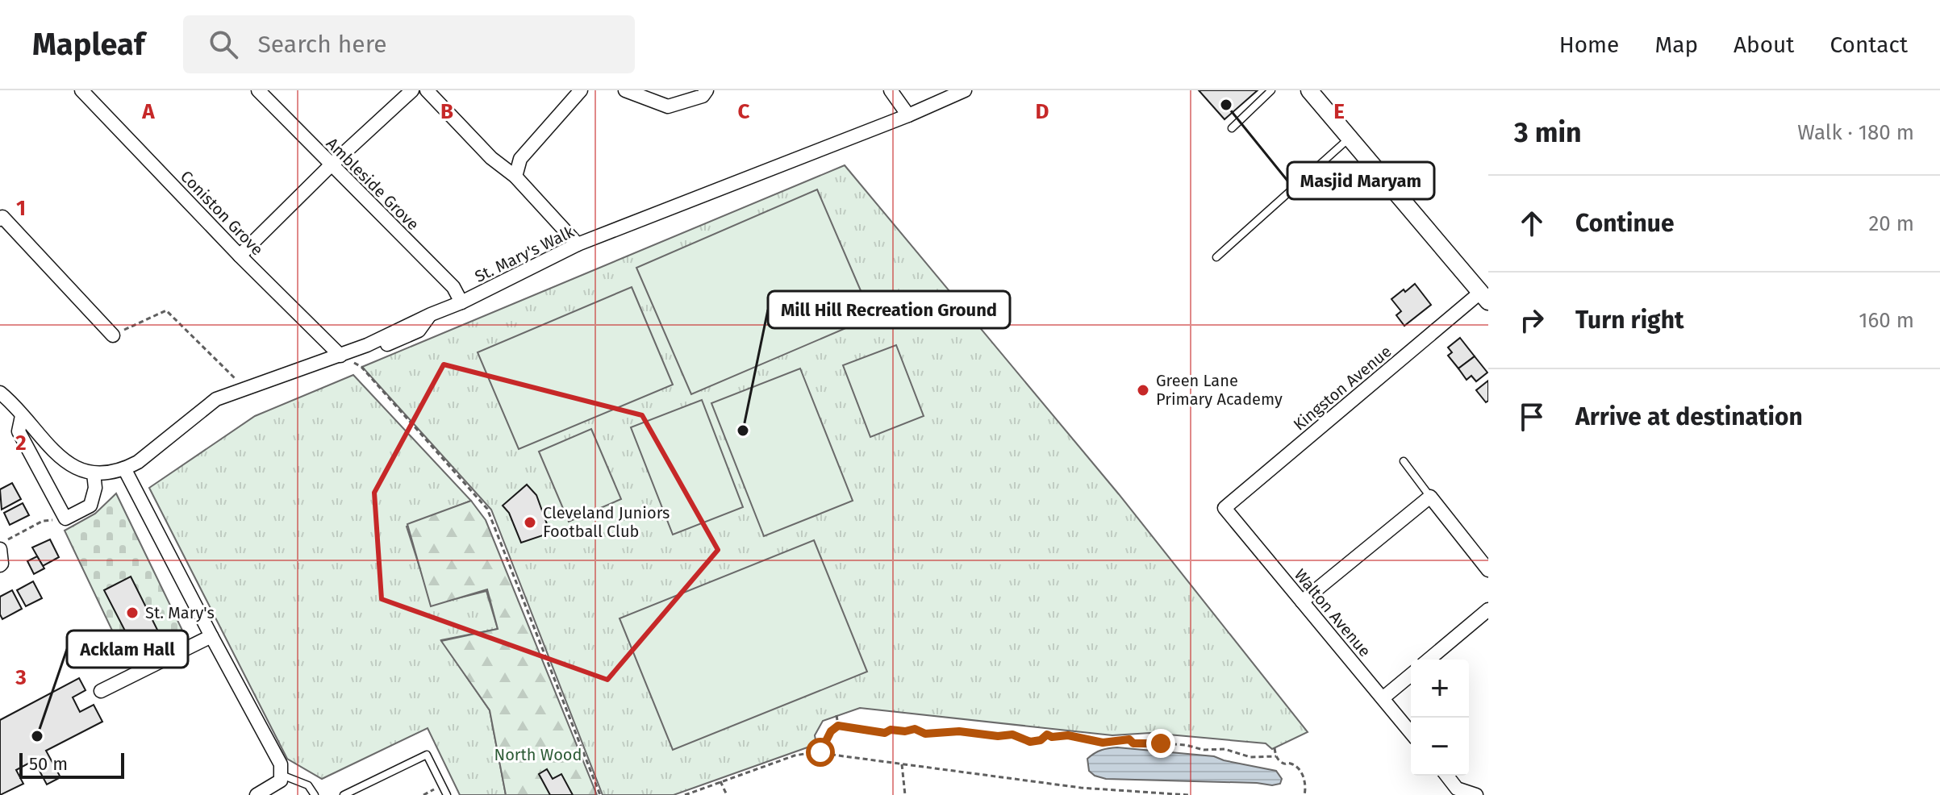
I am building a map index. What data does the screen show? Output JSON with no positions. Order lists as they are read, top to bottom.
{
  "streets": {
    "street": [
      "Ambleside Grove",
      "Coniston Grove",
      "St. Mary's Walk",
      "Kingston Avenue",
      "Walton Avenue"
    ]
  },
  "crossings": [
    ["Ambleside Grove", "St. Mary's Walk"],
    ["Coniston Grove", "St. Mary's Walk"],
    ["Kingston Avenue", "Walton Avenue"]
  ],
  "parks": ["North Wood"],
  "places": [
    "Masjid Maryam",
    "Green Lane Primary Academy",
    "Mill Hill Recreation Ground",
    "Cleveland Juniors Football Club",
    "St. Mary's",
    "Acklam Hall"
  ],
  "scale_bar": "50 m",
  "page": {
    "header": "Mapleaf",
    "search": "Search here",
    "nav": [
      "Home",
      "Map",
      "About",
      "Contact"
    ],
    "heading": ["3 min", "Walk · 180 m"],
    "list": [
      ["Continue", "20 m"],
      ["Turn right", "160 m"],
      "Arrive at destination"
    ],
    "map_buttons": ["+", "−"],
    "scale": "50 m"
  },
  "grid": {
    "columns": [
      "A",
      "B",
      "C",
      "D",
      "E"
    ],
    "rows": ["1", "2", "3"]
  }
}
